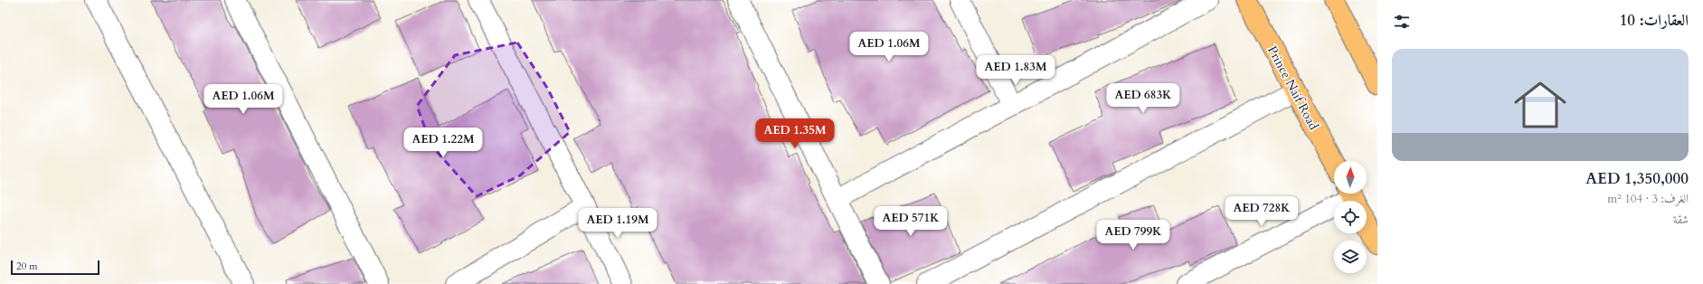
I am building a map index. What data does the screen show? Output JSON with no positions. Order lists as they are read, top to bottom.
{
  "streets": {
    "main road": ["Prince Naif Road"]
  },
  "scale_bar": "20 m",
  "north": "top",
  "page": {
    "heading": "العقارات: 10",
    "price": [
      "AED 1.06M",
      "AED 1.83M",
      "AED 683K",
      "AED 1.06M",
      "AED 1.35M",
      "AED 1.22M",
      "AED 728K",
      "AED 571K",
      "AED 1.19M",
      "AED 799K"
    ],
    "list": [
      {
        "name": "AED 1,350,000",
        "note": "الغرف: 3 · 104 m² · شقة"
      }
    ],
    "scale": "20 m"
  }
}
